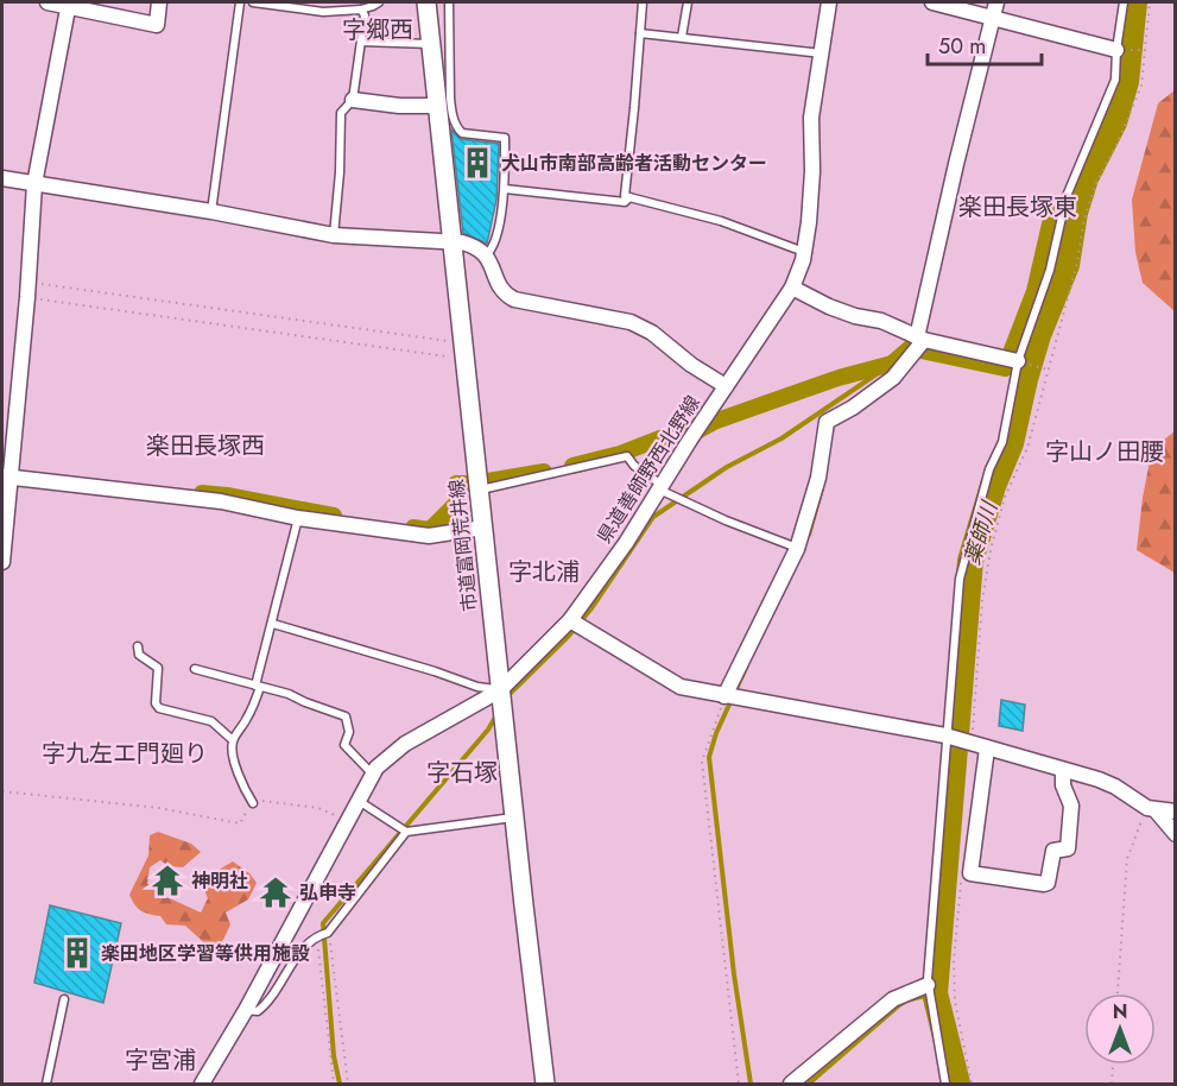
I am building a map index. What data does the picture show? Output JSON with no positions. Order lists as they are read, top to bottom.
{
  "streets": {
    "street": ["県道善師野西北野線", "市道富岡荒井線"]
  },
  "crossings": [
    ["県道善師野西北野線", "市道富岡荒井線"]
  ],
  "districts": [
    "字郷西",
    "楽田長塚東",
    "楽田長塚西",
    "字山ノ田腰",
    "字北浦",
    "字九左エ門廻り",
    "字石塚",
    "字宮浦"
  ],
  "water": ["薬師川"],
  "places": {
    "building": ["犬山市南部高齢者活動センター", "楽田地区学習等供用施設"],
    "temple": ["神明社", "弘申寺"]
  },
  "scale_bar": "50 m",
  "north": "top"
}
